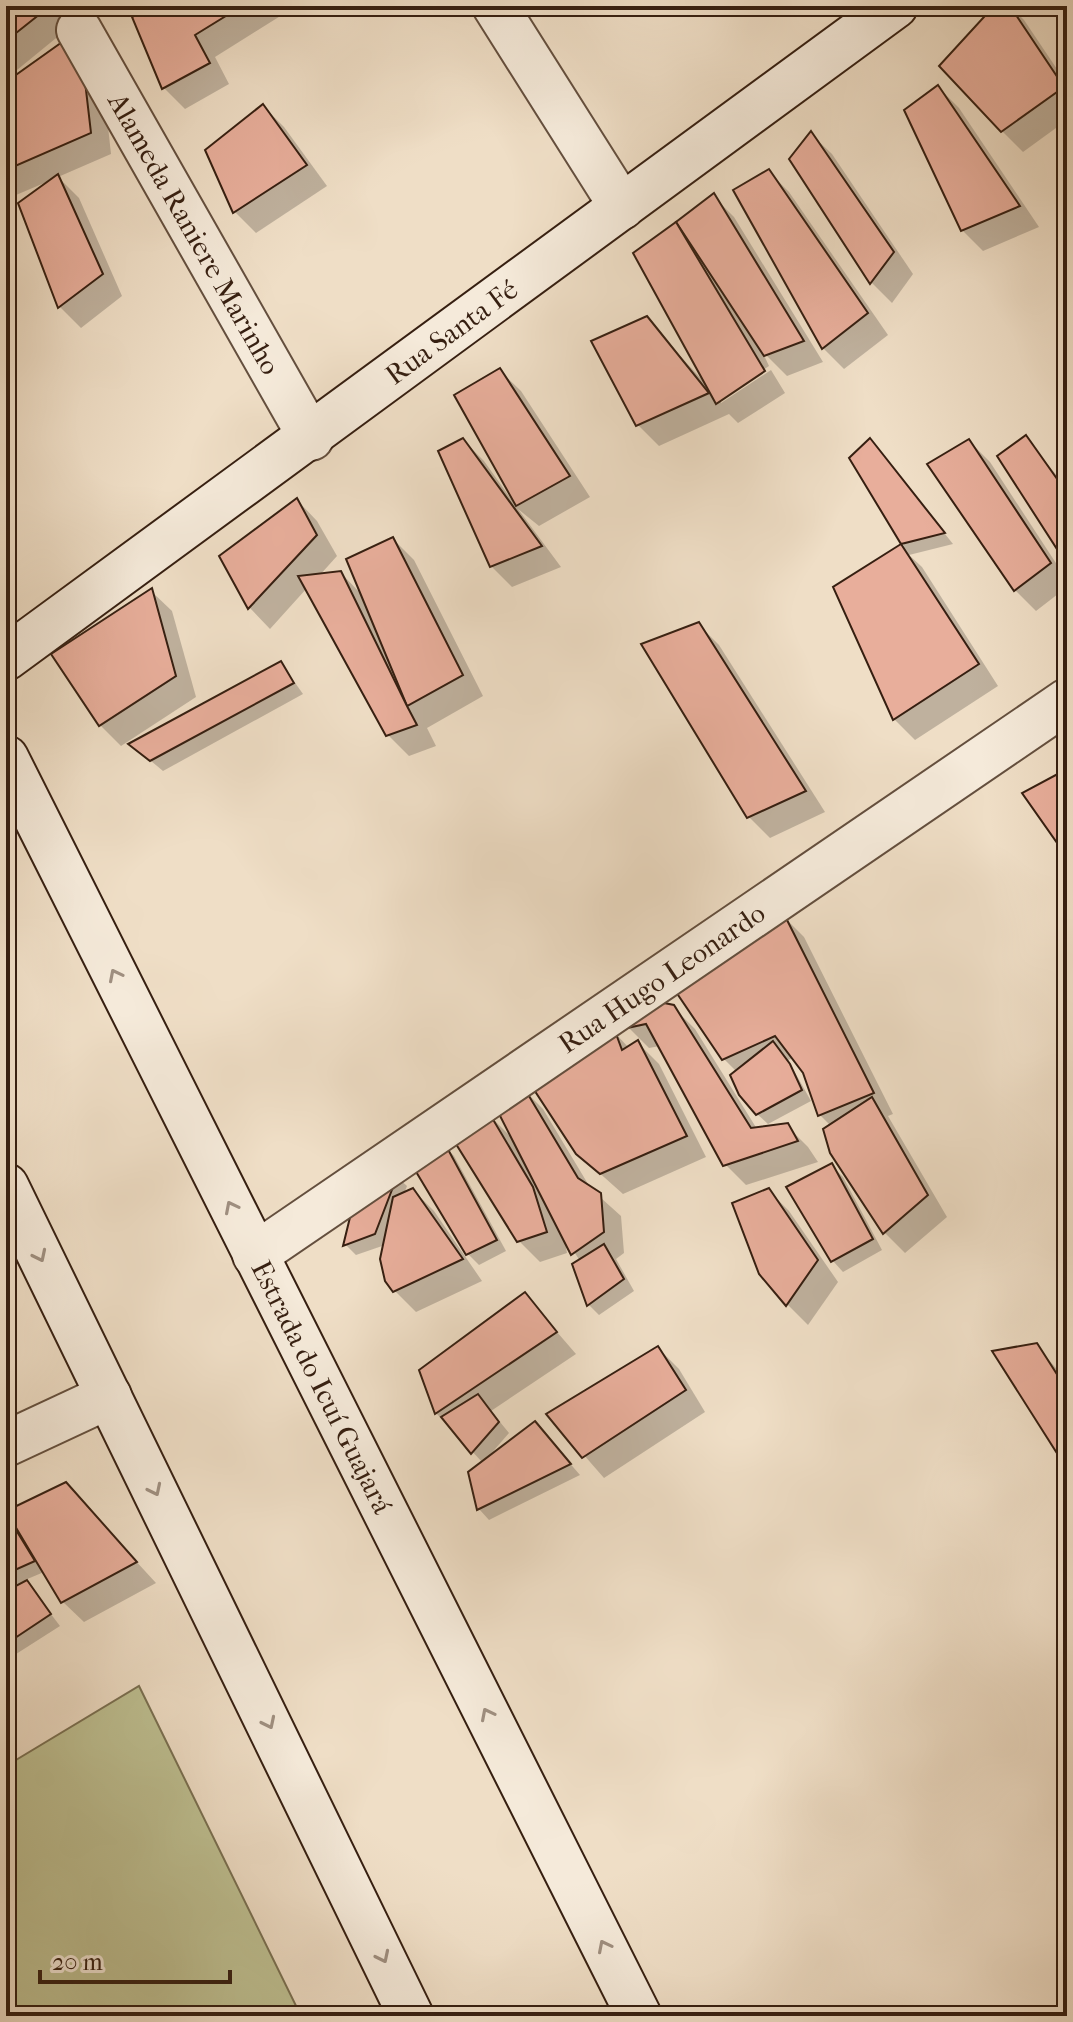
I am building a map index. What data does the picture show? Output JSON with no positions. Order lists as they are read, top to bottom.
{
  "streets": {
    "street": [
      "Alameda Raniere Marinho",
      "Rua Santa Fé",
      "Rua Hugo Leonardo",
      "Estrada do Icuí Guajará"
    ]
  },
  "crossings": [
    ["Alameda Raniere Marinho", "Rua Santa Fé"],
    ["Rua Hugo Leonardo", "Estrada do Icuí Guajará"]
  ],
  "scale_bar": "20 m"
}
